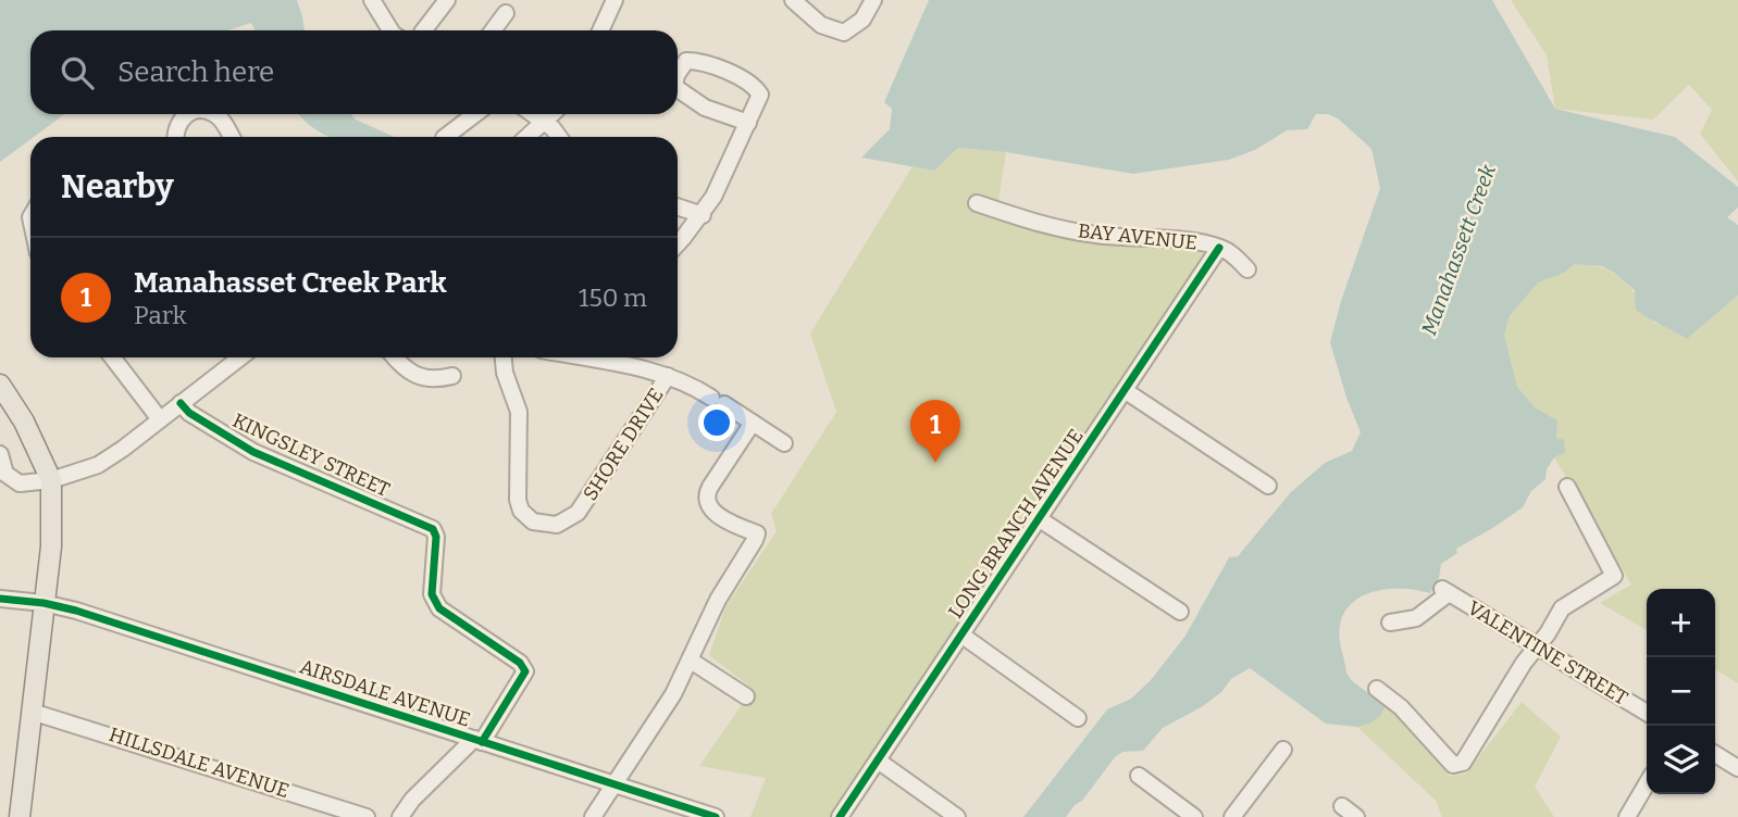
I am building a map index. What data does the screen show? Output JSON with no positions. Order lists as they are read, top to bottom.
{
  "streets": {
    "street": [
      "BAY AVENUE",
      "SHORE DRIVE",
      "KINGSLEY STREET",
      "LONG BRANCH AVENUE",
      "VALENTINE STREET",
      "AIRSDALE AVENUE",
      "HILLSDALE AVENUE"
    ]
  },
  "crossings": [
    ["BAY AVENUE", "LONG BRANCH AVENUE"],
    ["KINGSLEY STREET", "AIRSDALE AVENUE"]
  ],
  "water": ["Manahassett Creek"],
  "page": {
    "search": "Search here",
    "heading": "Nearby",
    "list": [
      {
        "mark": "1",
        "name": "Manahasset Creek Park",
        "note": "Park",
        "value": "150 m"
      }
    ],
    "pins": "1",
    "map_buttons": ["+", "−"]
  }
}
